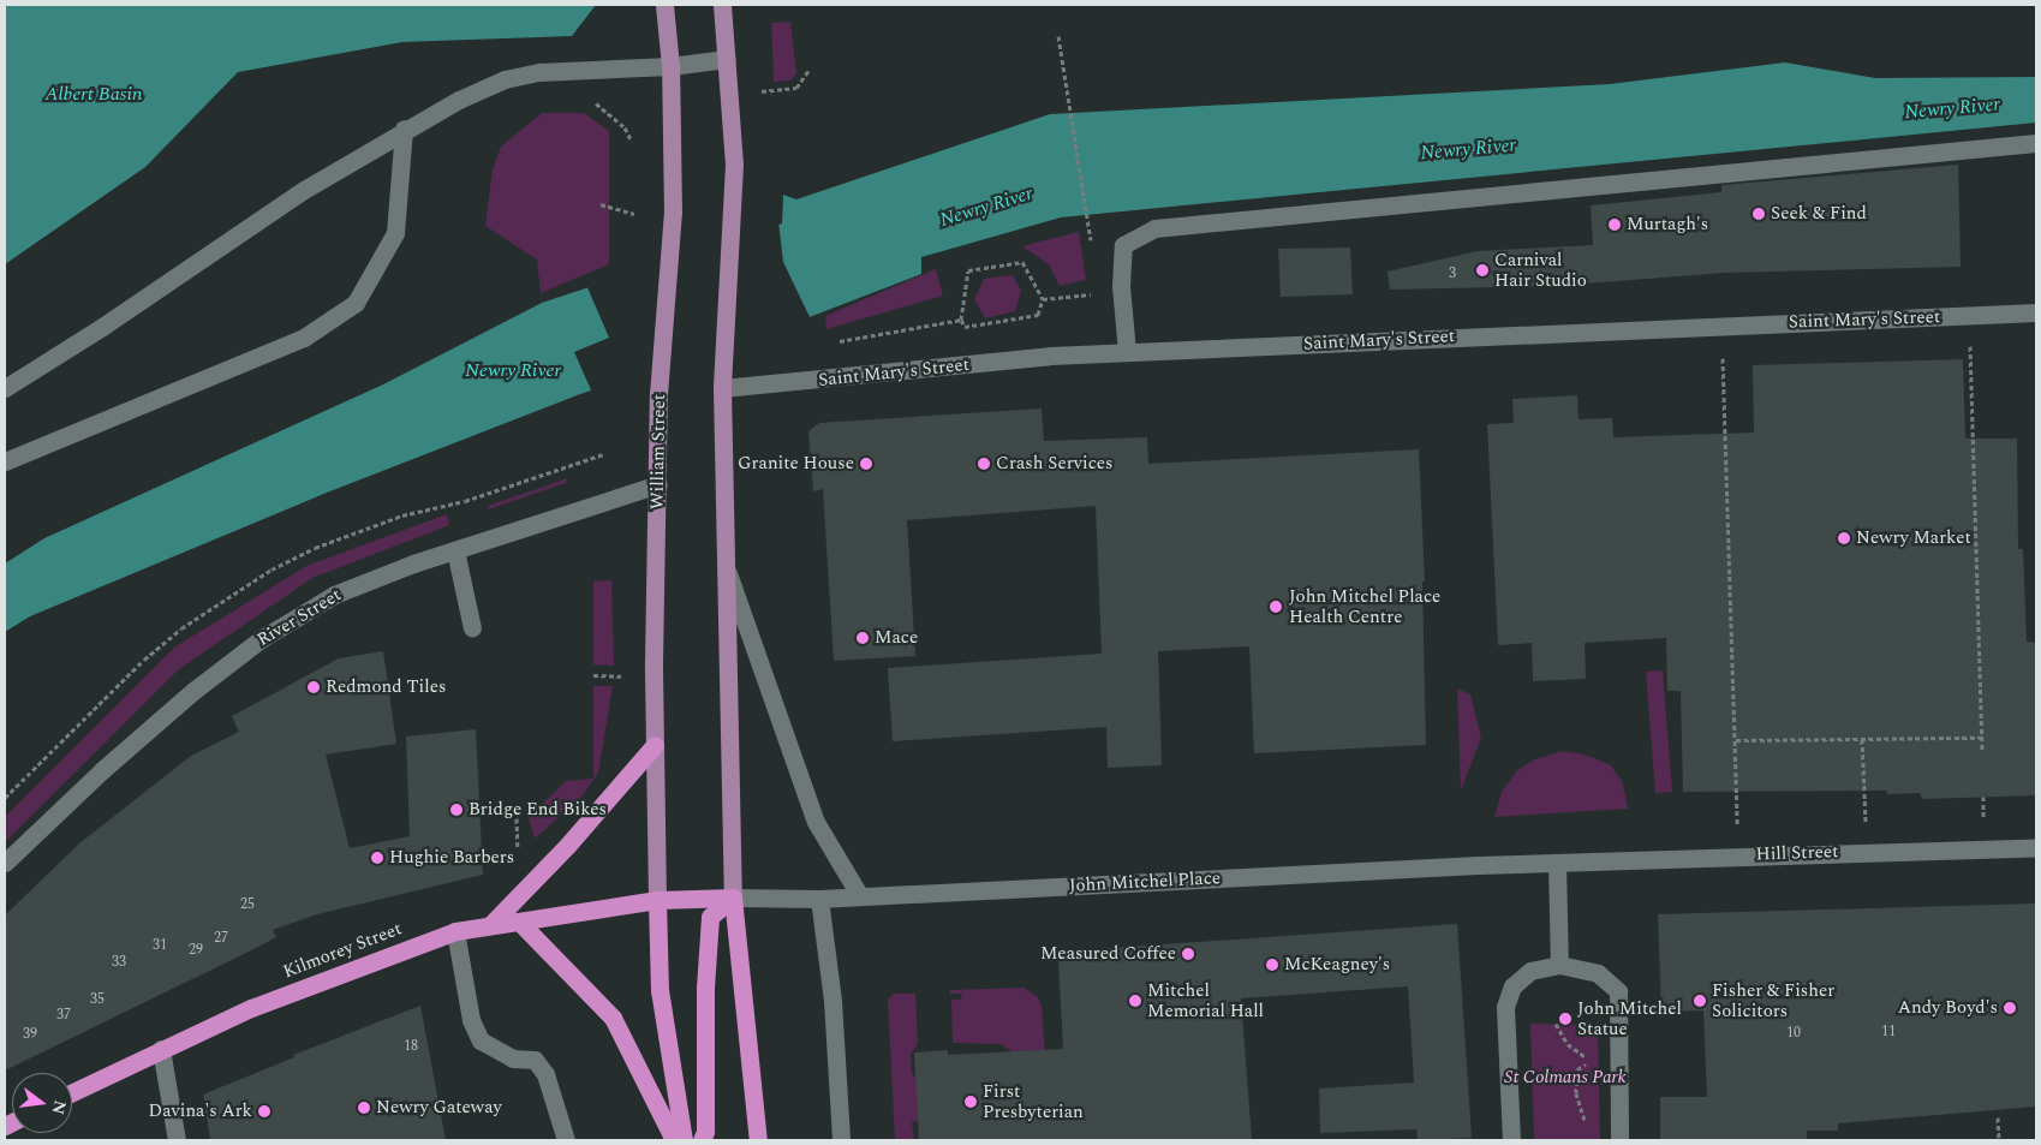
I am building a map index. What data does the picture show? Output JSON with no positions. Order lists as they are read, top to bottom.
{
  "streets": {
    "highway": ["Kilmorey Street"],
    "main road": ["William Street"],
    "street": [
      "Saint Mary's Street",
      "River Street",
      "Hill Street",
      "John Mitchel Place"
    ]
  },
  "crossings": [
    ["William Street", "River Street"],
    ["William Street", "Kilmorey Street"],
    ["Hill Street", "John Mitchel Place"],
    ["John Mitchel Place", "Kilmorey Street"]
  ],
  "water": ["Albert Basin", "Newry River"],
  "parks": ["St Colmans Park"],
  "places": [
    "Seek & Find",
    "Murtagh's",
    "Carnival Hair Studio",
    "Granite House",
    "Crash Services",
    "Newry Market",
    "John Mitchel Place Health Centre",
    "Mace",
    "Redmond Tiles",
    "Bridge End Bikes",
    "Hughie Barbers",
    "Measured Coffee",
    "McKeagney's",
    "Mitchel Memorial Hall",
    "Fisher & Fisher Solicitors",
    "Andy Boyd's",
    "John Mitchel Statue",
    "First Presbyterian",
    "Newry Gateway",
    "Davina's Ark"
  ],
  "house_numbers": [
    "3",
    "25",
    "27",
    "31",
    "29",
    "33",
    "35",
    "37",
    "11",
    "10",
    "39",
    "18"
  ],
  "north": "right"
}
